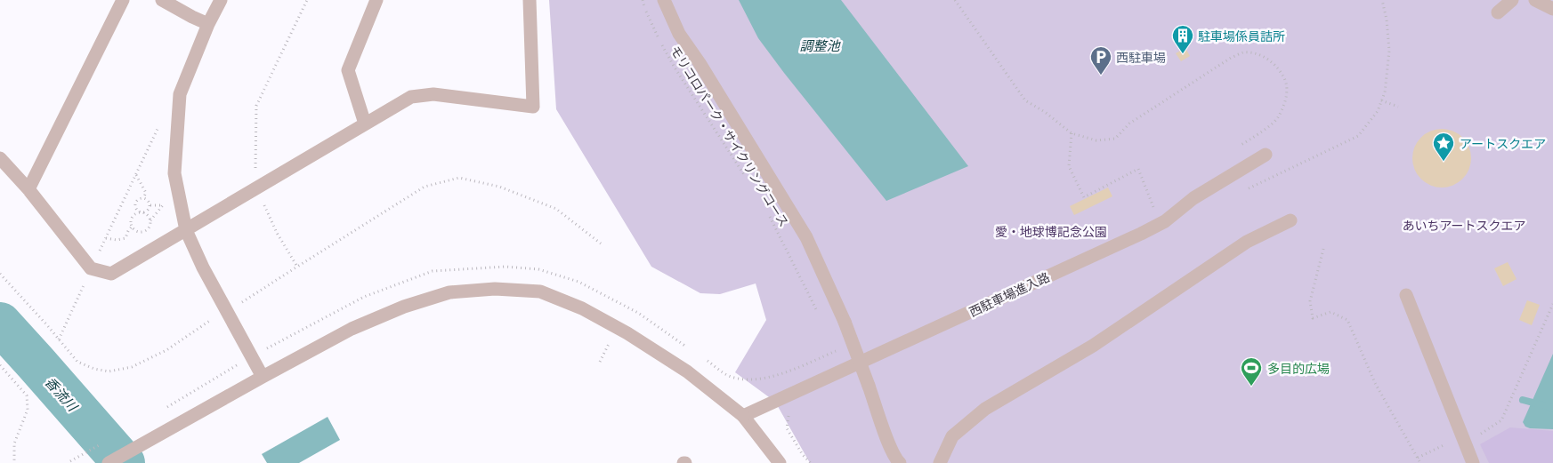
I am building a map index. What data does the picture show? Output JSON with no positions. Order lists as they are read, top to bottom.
{
  "streets": {
    "street": ["西駐車場進入路"],
    "path": ["モリコロパーク・サイクリングコース"]
  },
  "water": ["調整池", "香流川"],
  "parks": ["あいちアートスクエア", "愛・地球博記念公園"],
  "places": {
    "building": ["駐車場係員詰所"],
    "parking": ["西駐車場"],
    "place": ["アートスクエア"],
    "sports": ["多目的広場"]
  }
}
